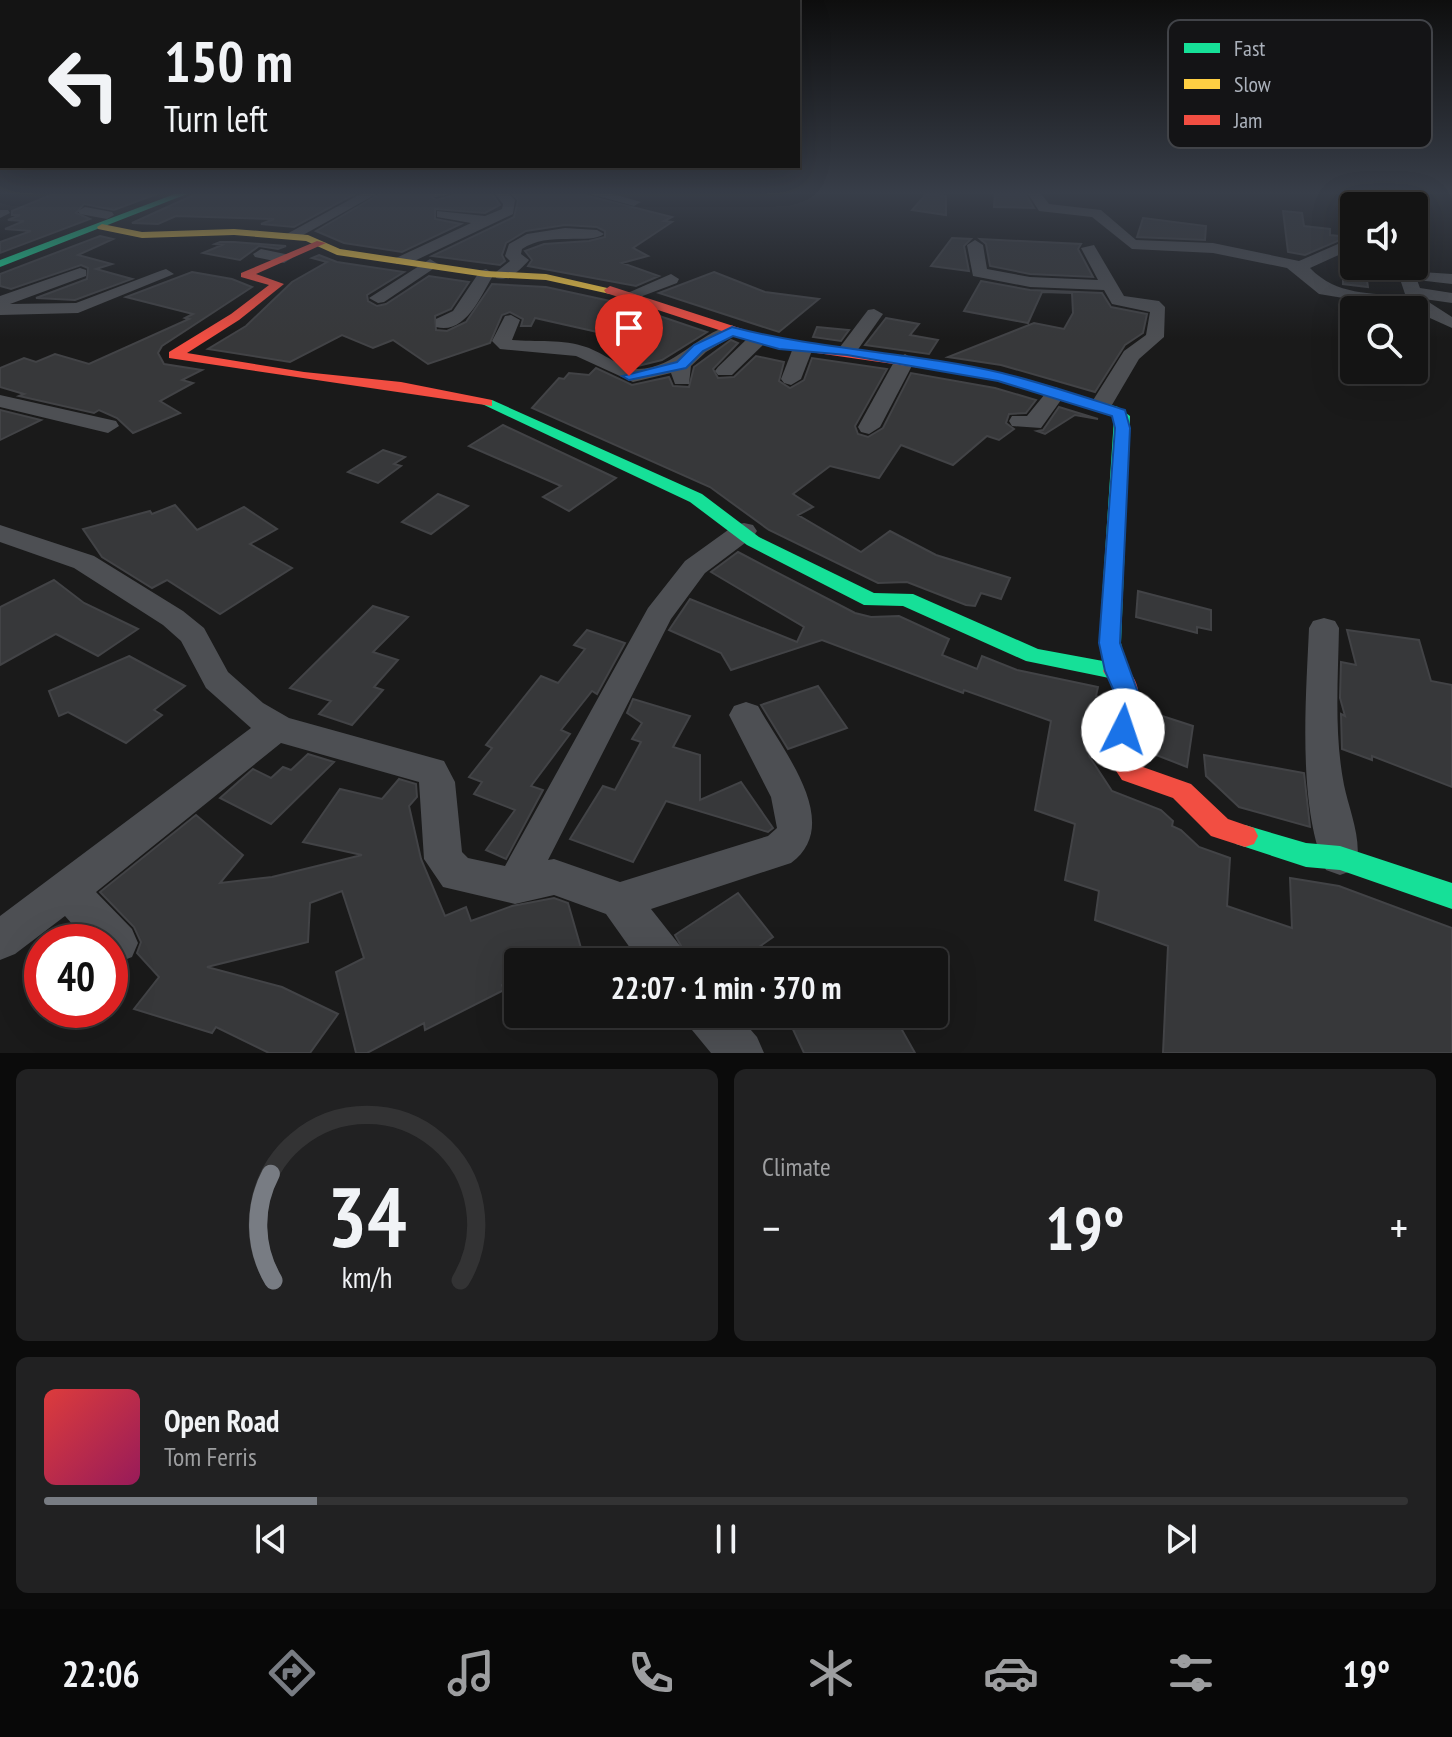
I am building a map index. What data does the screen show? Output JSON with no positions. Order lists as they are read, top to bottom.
{
  "legend": ["Fast", "Slow", "Jam"],
  "page": {
    "turn": ["150 m", "Turn left"],
    "limit": "40",
    "trip": "22:07 · 1 min · 370 m",
    "tile": "Climate",
    "heat": ["−", "19°", "+"],
    "song": ["Open Road", "Tom Ferris"],
    "tabs": ["22:06", "19°"],
    "gauge": ["34", "km/h"]
  }
}
